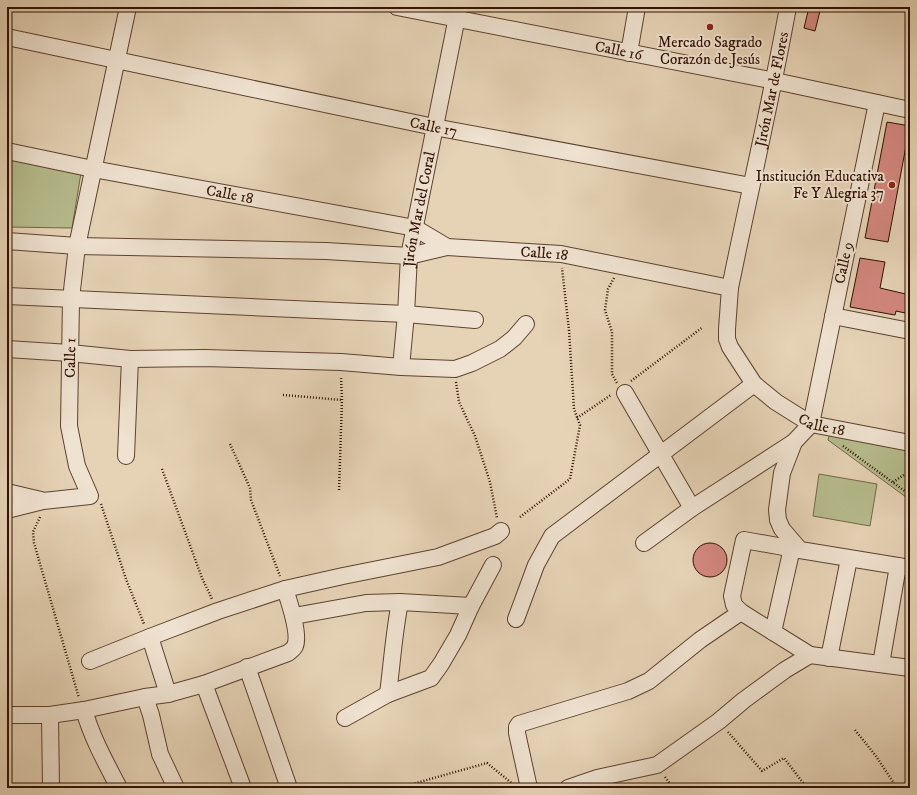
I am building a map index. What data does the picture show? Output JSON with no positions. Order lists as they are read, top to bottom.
{
  "streets": {
    "street": [
      "Calle 16",
      "Jirón Mar de Flores",
      "Calle 17",
      "Calle 18",
      "Jirón Mar del Coral",
      "Calle 9",
      "Calle 1"
    ]
  },
  "crossings": [
    ["Calle 16", "Jirón Mar de Flores"],
    ["Calle 16", "Jirón Mar del Coral"],
    ["Calle 16", "Calle 9"],
    ["Jirón Mar de Flores", "Calle 17"],
    ["Jirón Mar de Flores", "Calle 18"],
    ["Calle 17", "Jirón Mar del Coral"],
    ["Calle 17", "Calle 1"],
    ["Calle 18", "Jirón Mar del Coral"],
    ["Calle 18", "Calle 9"],
    ["Calle 18", "Calle 1"]
  ],
  "places": ["Mercado Sagrado Corazón de Jesús", "Institución Educativa Fe Y Alegria 37"]
}
